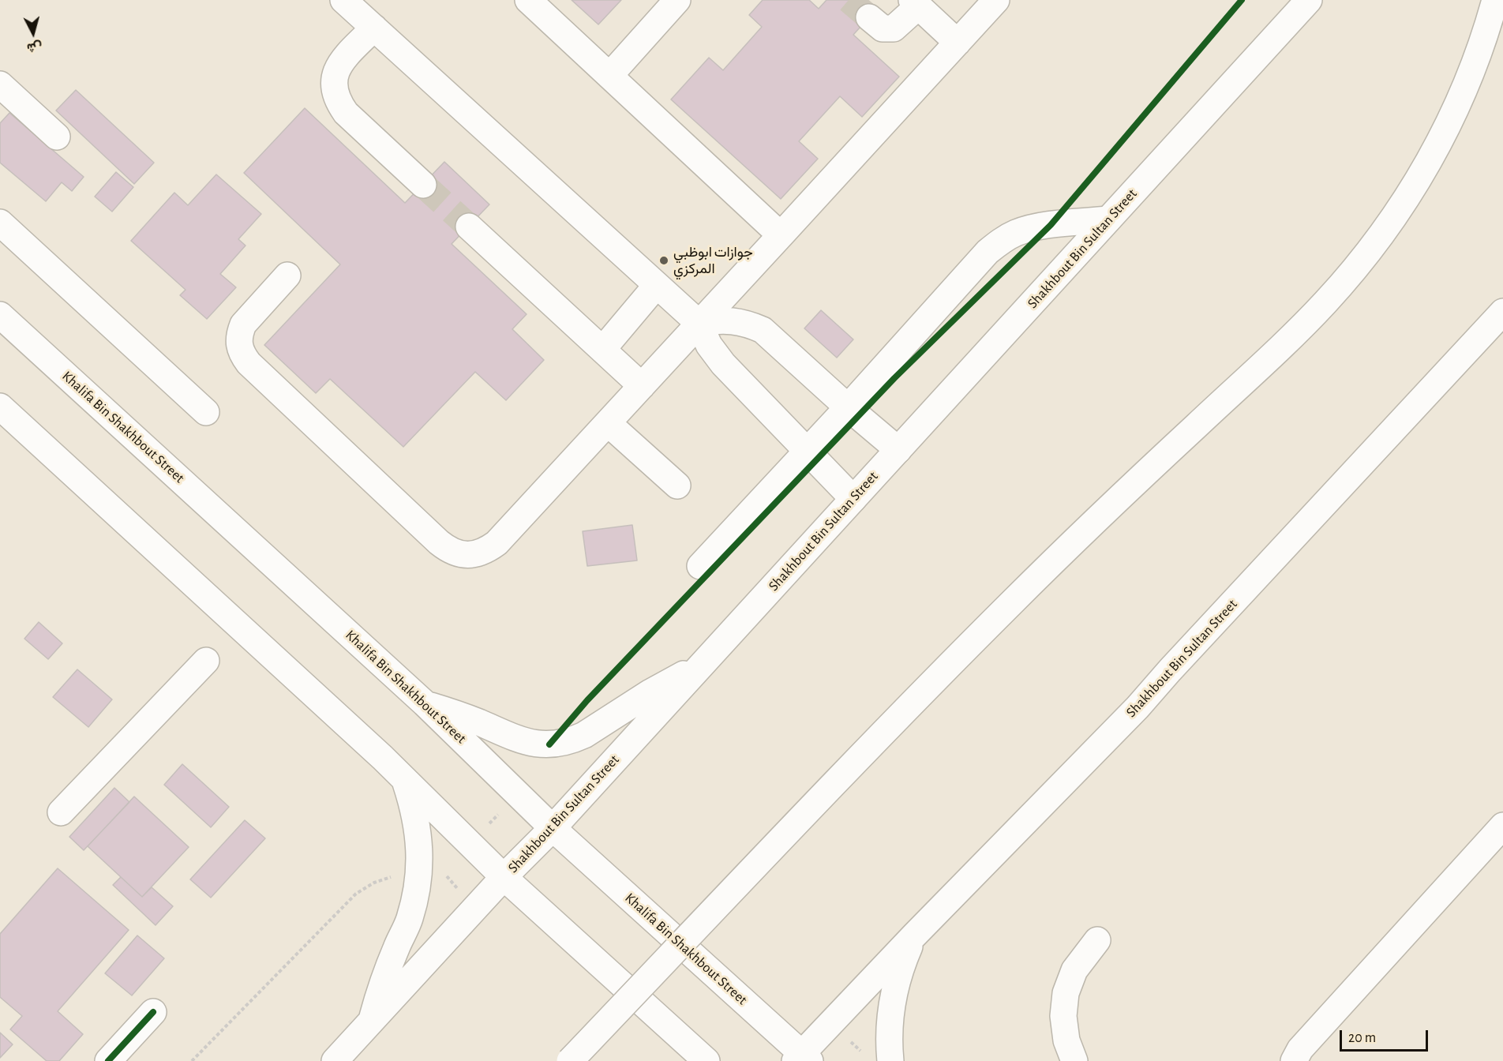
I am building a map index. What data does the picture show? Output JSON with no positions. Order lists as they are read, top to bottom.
{
  "streets": {
    "main road": ["Shakhbout Bin Sultan Street", "Khalifa Bin Shakhbout Street"]
  },
  "crossings": [
    ["Shakhbout Bin Sultan Street", "Khalifa Bin Shakhbout Street"]
  ],
  "places": ["جوازات ابوظبي المركزي"],
  "scale_bar": "20 m",
  "north": "bottom"
}
